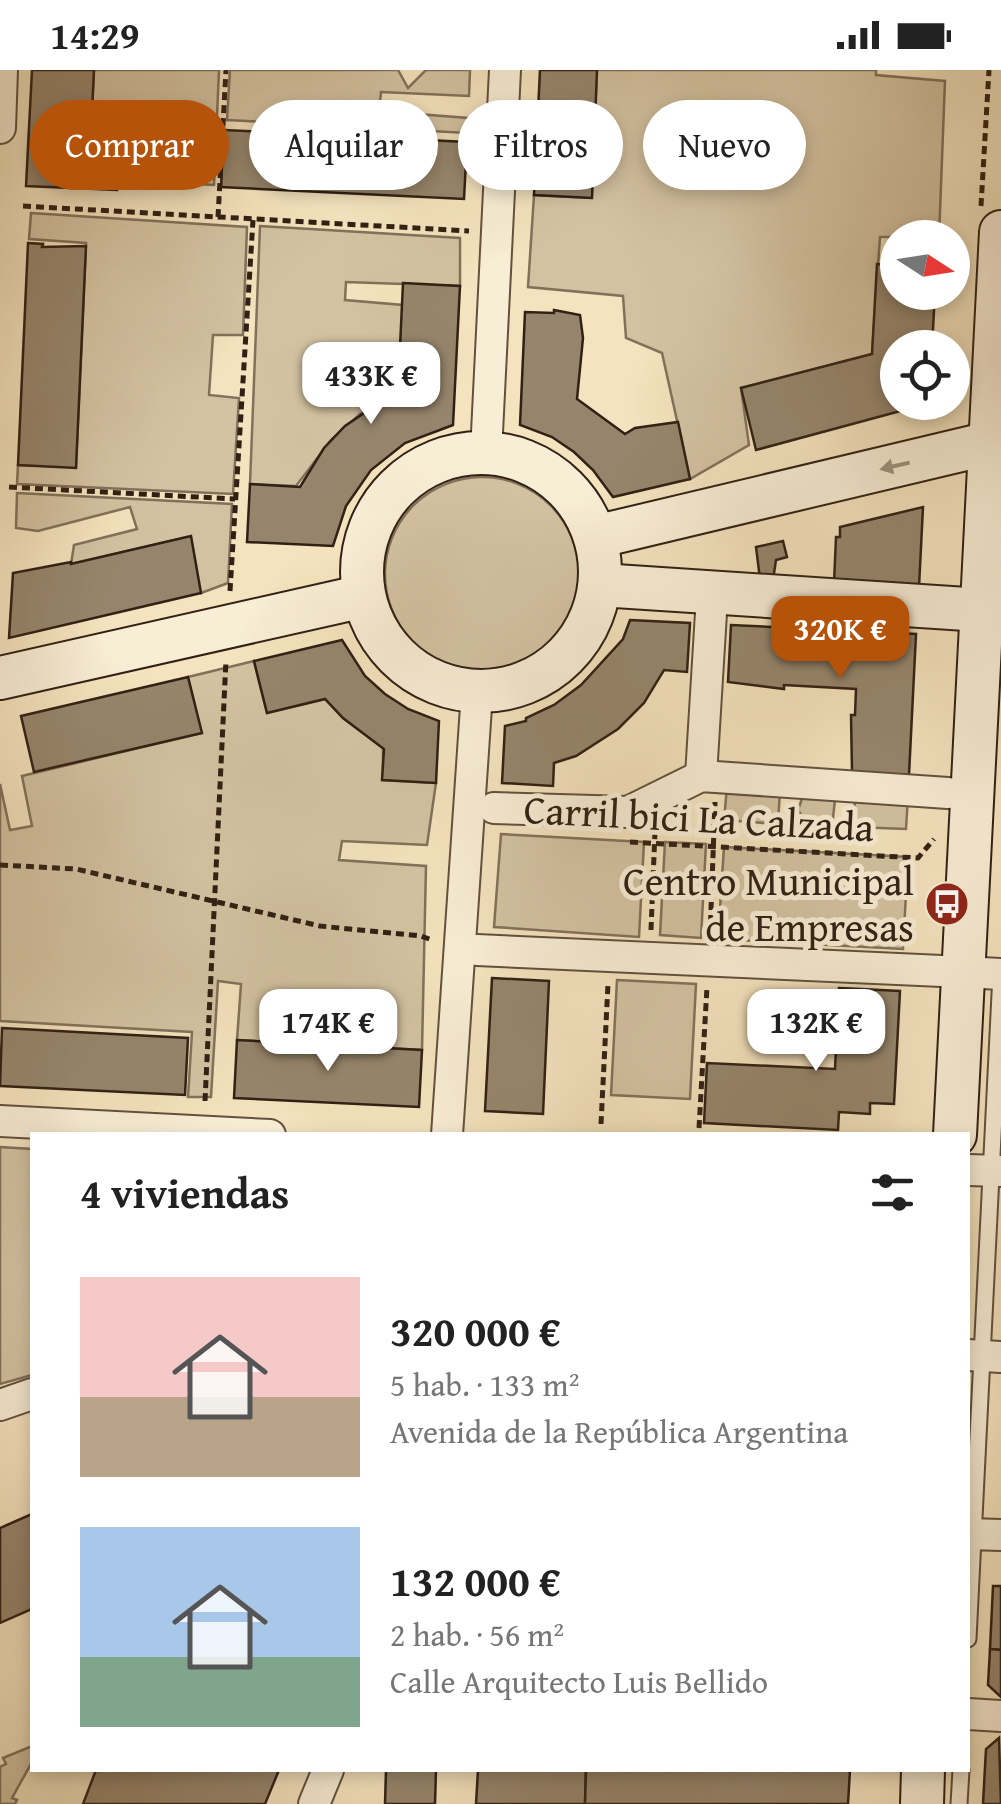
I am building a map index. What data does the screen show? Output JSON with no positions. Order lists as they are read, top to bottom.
{
  "streets": {
    "path": ["Carril bici La Calzada"]
  },
  "places": {
    "bus stop": ["Centro Municipal de Empresas"]
  },
  "north": "right",
  "page": {
    "status": "14:29",
    "chip": [
      "Comprar",
      "Alquilar",
      "Filtros",
      "Nuevo"
    ],
    "price": [
      "433K €",
      "320K €",
      "174K €",
      "132K €"
    ],
    "heading": "4 viviendas",
    "list": [
      {
        "name": "320 000 €",
        "note": "5 hab. · 133 m² · Avenida de la República Argentina"
      },
      {
        "name": "132 000 €",
        "note": "2 hab. · 56 m² · Calle Arquitecto Luis Bellido"
      }
    ]
  }
}
